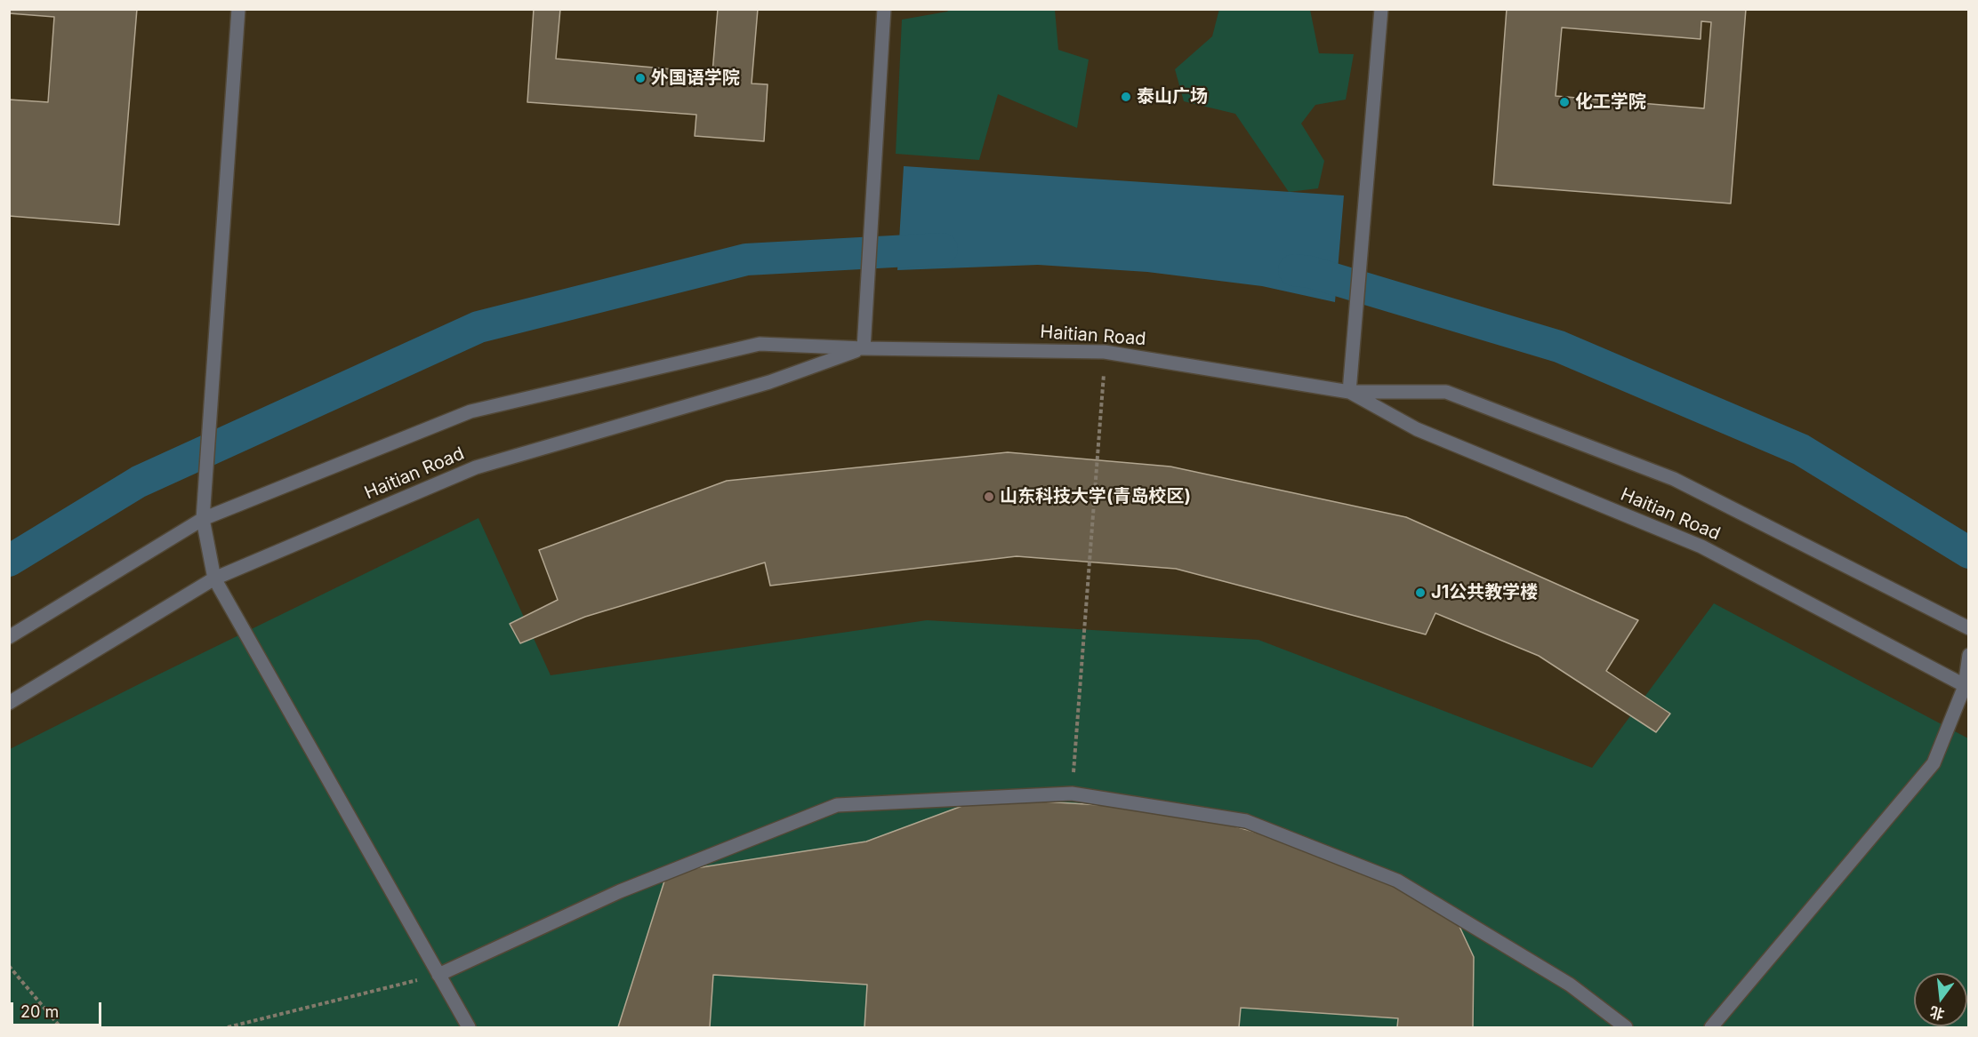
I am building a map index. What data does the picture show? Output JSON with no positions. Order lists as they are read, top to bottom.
{
  "streets": {
    "lane": ["Haitian Road"]
  },
  "places": [
    "外国语学院",
    "泰山广场",
    "化工学院",
    "山东科技大学(青岛校区)",
    "J1公共教学楼"
  ],
  "scale_bar": "20 m",
  "north": "bottom"
}
